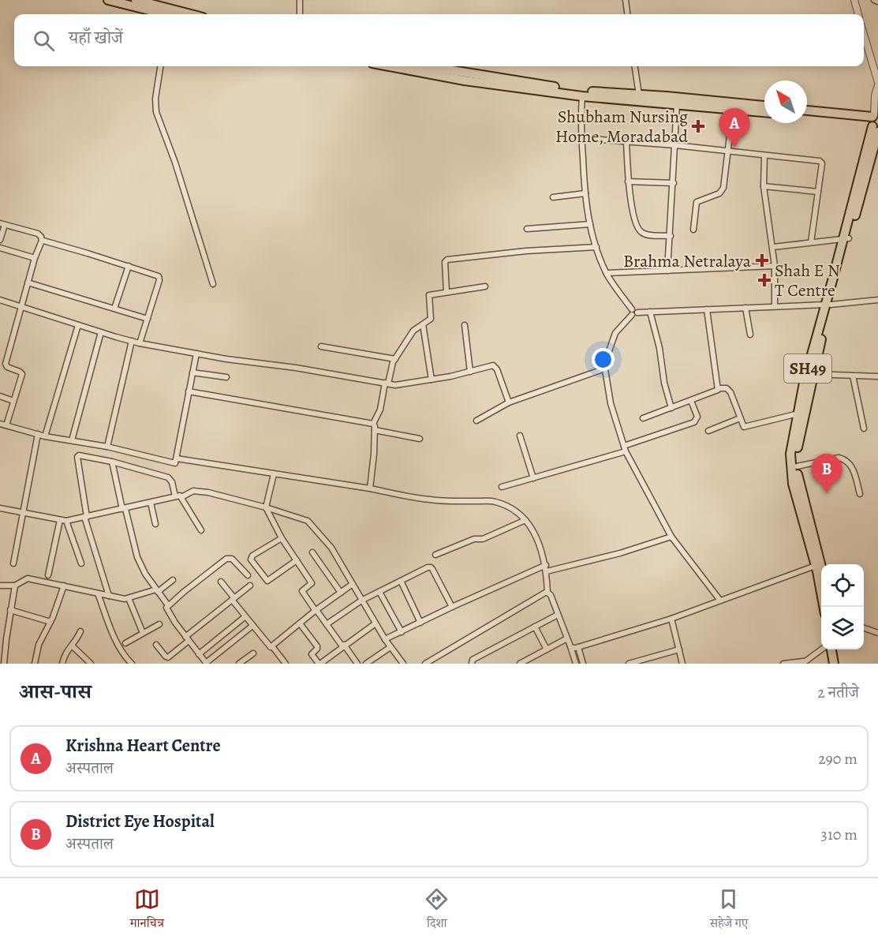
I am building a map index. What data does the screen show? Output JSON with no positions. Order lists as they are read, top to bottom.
{
  "streets": {
    "main road": ["SH49"]
  },
  "places": {
    "health": ["Shubham Nursing Home, Moradabad", "Brahma Netralaya", "Shah E N T Centre"]
  },
  "north": "top left",
  "page": {
    "search": "यहाँ खोजें",
    "pins": ["A", "B"],
    "heading": ["आस-पास", "2 नतीजे"],
    "list": [
      {
        "mark": "A",
        "name": "Krishna Heart Centre",
        "note": "अस्पताल",
        "value": "290 m"
      },
      {
        "mark": "B",
        "name": "District Eye Hospital",
        "note": "अस्पताल",
        "value": "310 m"
      }
    ],
    "nav": ["मानचित्र", "दिशा", "सहेजे गए"]
  }
}
